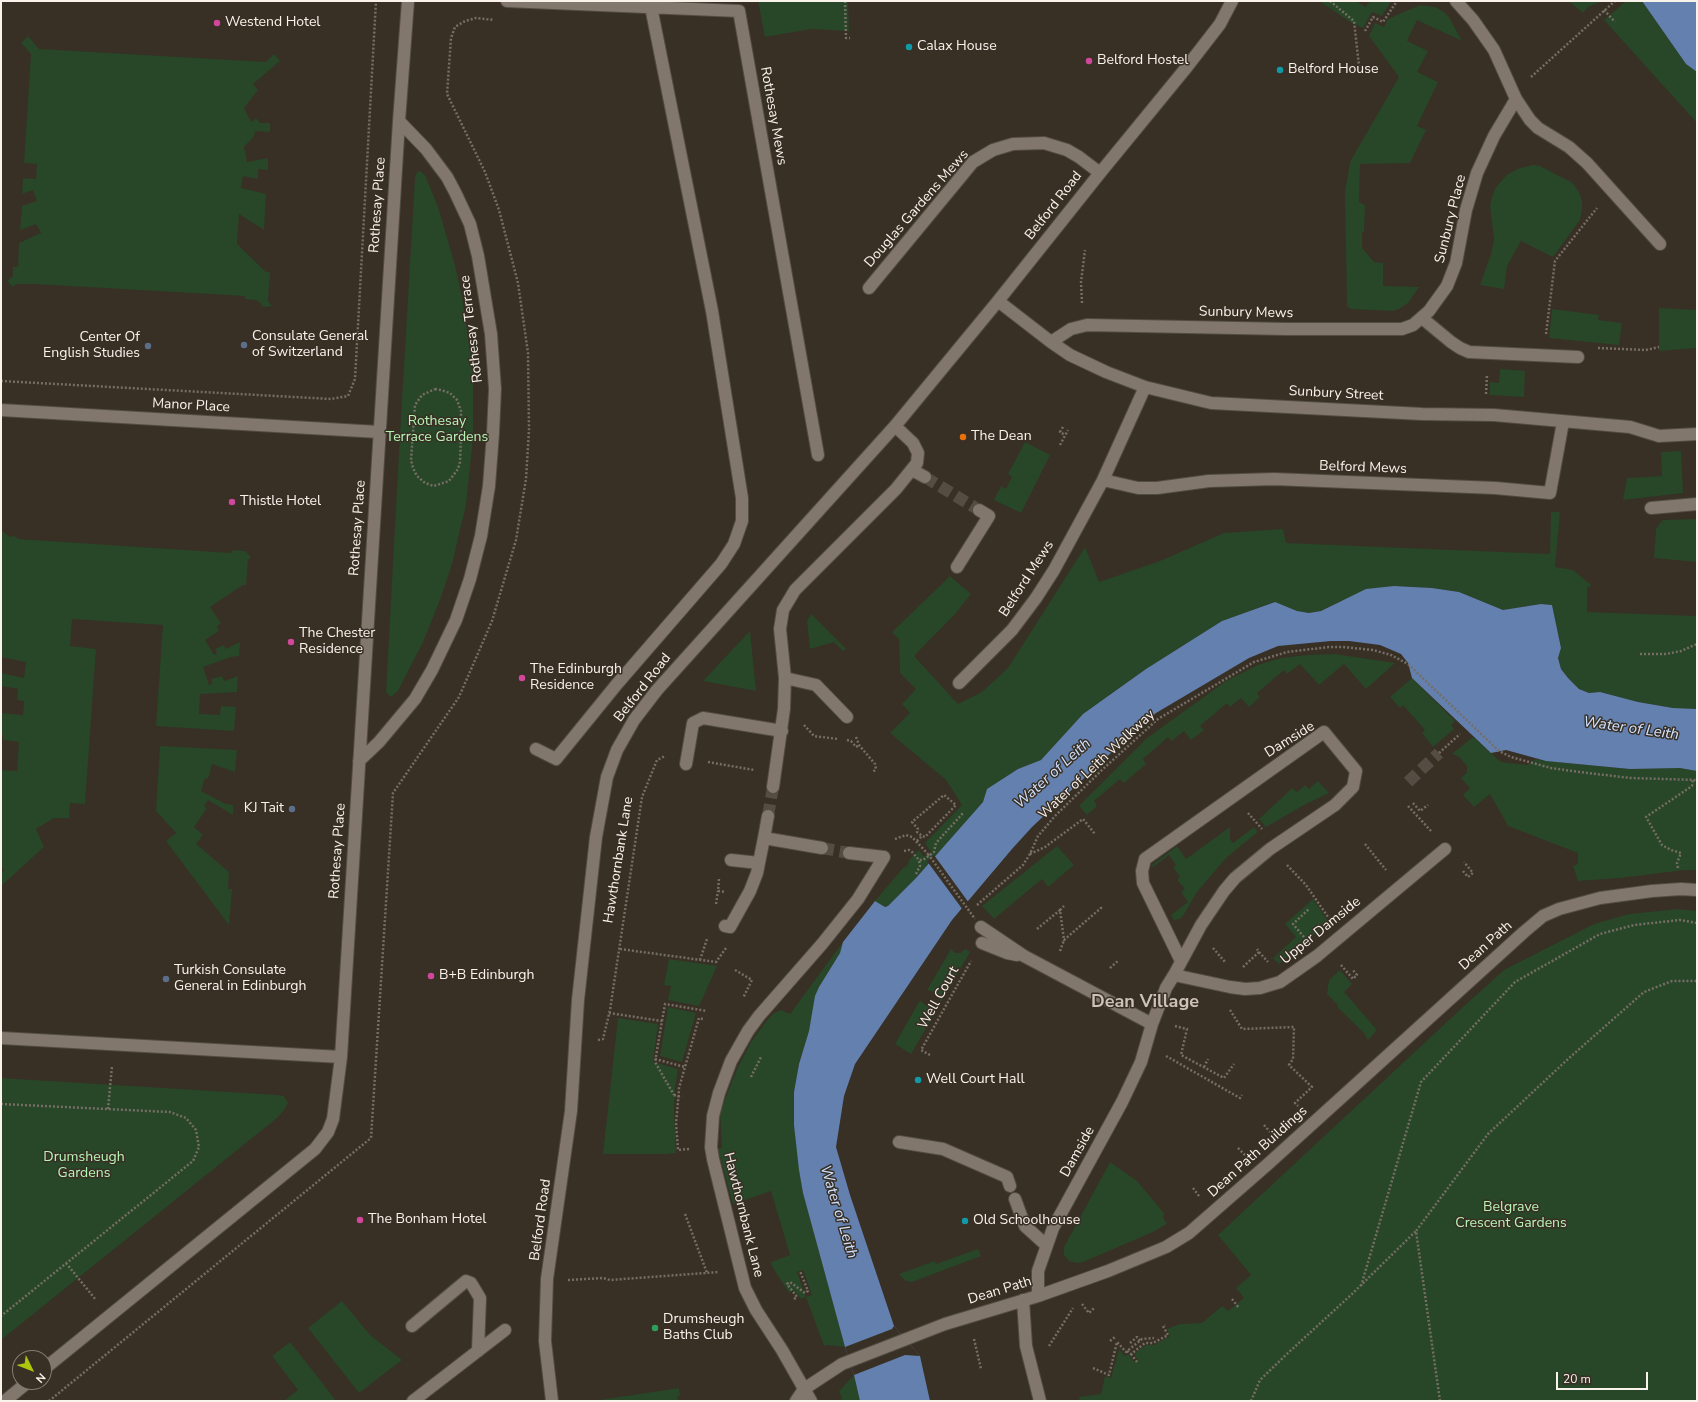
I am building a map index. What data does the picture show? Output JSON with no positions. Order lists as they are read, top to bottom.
{
  "streets": {
    "street": [
      "Rothesay Mews",
      "Rothesay Place",
      "Belford Road",
      "Douglas Gardens Mews",
      "Sunbury Place",
      "Sunbury Mews",
      "Rothesay Terrace",
      "Sunbury Street",
      "Manor Place",
      "Belford Mews",
      "Damside",
      "Hawthornbank Lane",
      "Upper Damside",
      "Dean Path",
      "Dean Path Buildings"
    ],
    "path": ["Water of Leith Walkway", "Well Court"]
  },
  "crossings": [
    ["Rothesay Place", "Rothesay Terrace"],
    ["Rothesay Place", "Manor Place"],
    ["Belford Road", "Douglas Gardens Mews"],
    ["Belford Road", "Sunbury Street"],
    ["Sunbury Place", "Sunbury Mews"],
    ["Sunbury Mews", "Sunbury Street"],
    ["Sunbury Street", "Belford Mews"],
    ["Damside", "Upper Damside"],
    ["Damside", "Dean Path"],
    ["Hawthornbank Lane", "Dean Path"],
    ["Dean Path", "Dean Path Buildings"]
  ],
  "districts": ["Dean Village"],
  "water": ["Water of Leith"],
  "parks": ["Rothesay Terrace Gardens", "Drumsheugh Gardens", "Belgrave Crescent Gardens"],
  "places": [
    "Westend Hotel",
    "Calax House",
    "Belford Hostel",
    "Belford House",
    "Consulate General of Switzerland",
    "Center Of English Studies",
    "The Dean",
    "Thistle Hotel",
    "The Chester Residence",
    "The Edinburgh Residence",
    "KJ Tait",
    "B+B Edinburgh",
    "Turkish Consulate General in Edinburgh",
    "Well Court Hall",
    "The Bonham Hotel",
    "Old Schoolhouse",
    "Drumsheugh Baths Club"
  ],
  "scale_bar": "20 m",
  "north": "bottom right"
}
